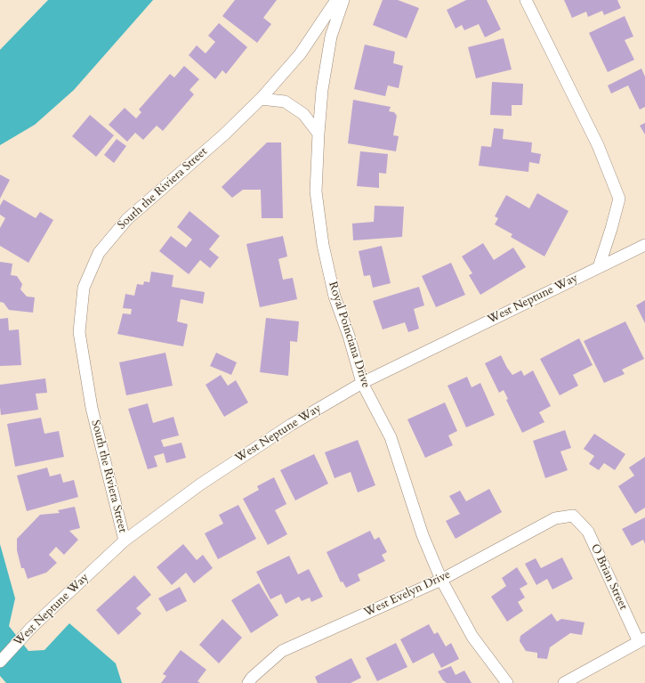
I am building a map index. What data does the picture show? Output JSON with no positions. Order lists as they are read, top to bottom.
{
  "streets": {
    "street": [
      "South the Riviera Street",
      "West Neptune Way",
      "Royal Poinciana Drive",
      "O Brian Street",
      "West Evelyn Drive"
    ]
  },
  "crossings": [
    ["South the Riviera Street", "West Neptune Way"],
    ["West Neptune Way", "Royal Poinciana Drive"],
    ["Royal Poinciana Drive", "West Evelyn Drive"],
    ["O Brian Street", "West Evelyn Drive"]
  ]
}
